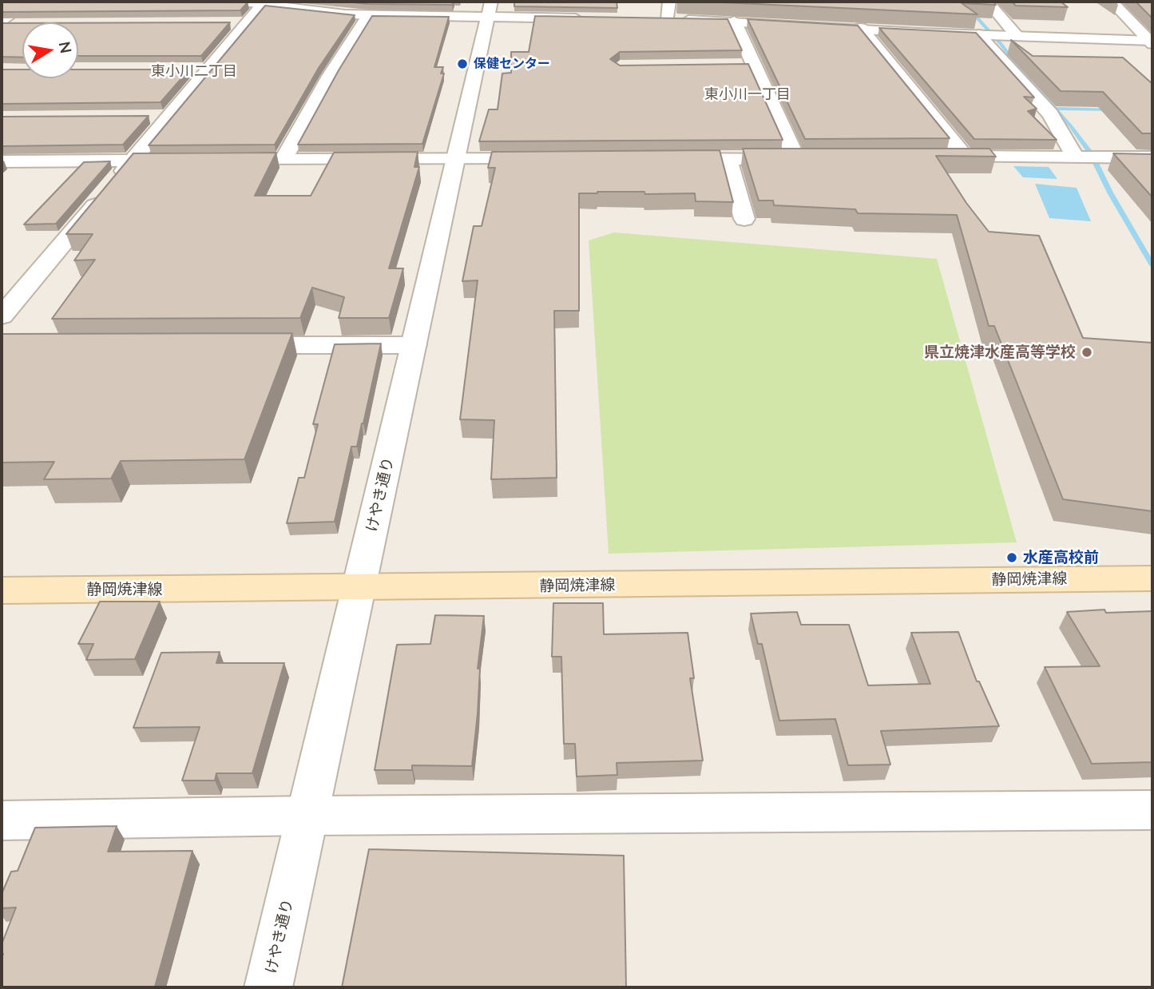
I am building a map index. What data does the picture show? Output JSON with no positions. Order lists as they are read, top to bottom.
{
  "streets": {
    "main road": ["静岡焼津線"],
    "street": ["けやき通り"]
  },
  "crossings": [
    ["けやき通り", "静岡焼津線"]
  ],
  "districts": ["東小川二丁目", "東小川一丁目"],
  "places": ["保健センター", "県立焼津水産高等学校", "水産高校前"],
  "north": "right"
}
